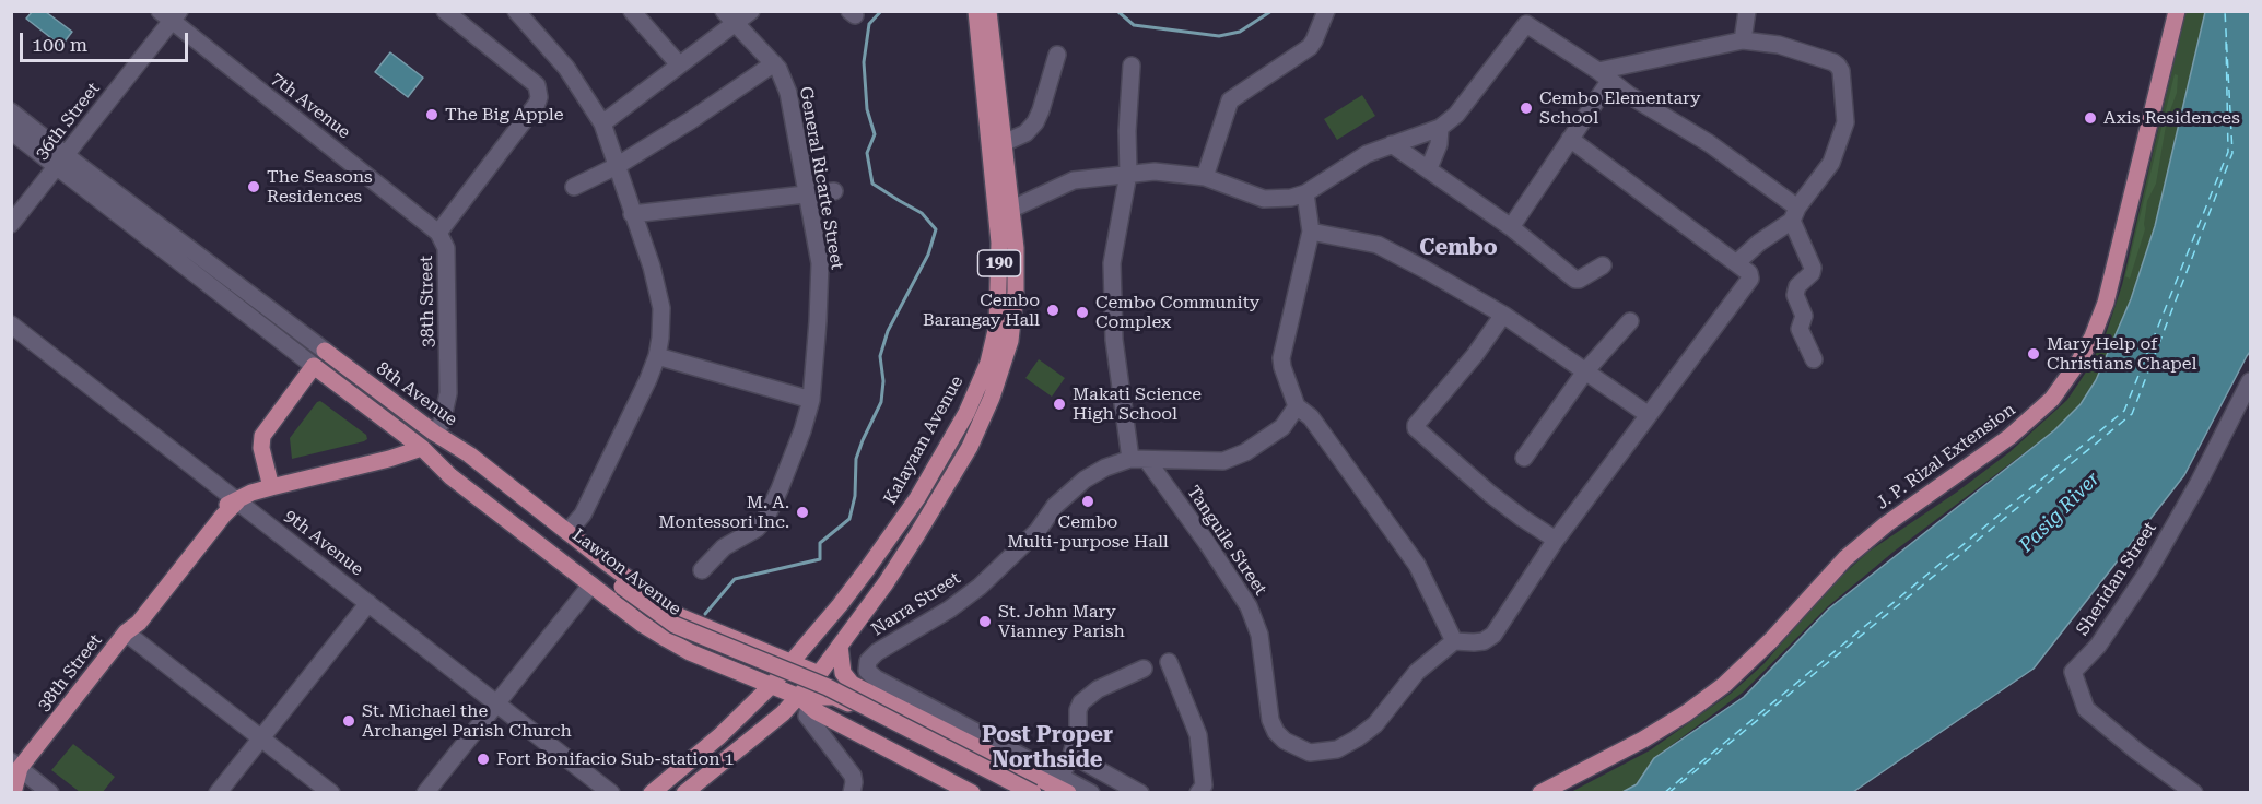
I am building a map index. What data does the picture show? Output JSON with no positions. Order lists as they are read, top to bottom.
{
  "streets": {
    "main road": [
      "190",
      "38th Street",
      "8th Avenue",
      "Kalayaan Avenue",
      "J. P. Rizal Extension",
      "Lawton Avenue"
    ],
    "street": [
      "7th Avenue",
      "36th Street",
      "General Ricarte Street",
      "Tanguile Street",
      "9th Avenue",
      "Sheridan Street",
      "Narra Street"
    ]
  },
  "crossings": [
    ["7th Avenue", "36th Street"],
    ["7th Avenue", "38th Street"],
    ["36th Street", "8th Avenue"],
    ["190", "8th Avenue"],
    ["38th Street", "8th Avenue"],
    ["38th Street", "9th Avenue"],
    ["38th Street", "Lawton Avenue"],
    ["8th Avenue", "Kalayaan Avenue"],
    ["8th Avenue", "Lawton Avenue"],
    ["Tanguile Street", "Narra Street"]
  ],
  "districts": ["Cembo", "Post Proper Northside"],
  "water": ["Pasig River"],
  "places": [
    "Cembo Elementary School",
    "The Big Apple",
    "Axis Residences",
    "The Seasons Residences",
    "Cembo Barangay Hall",
    "Cembo Community Complex",
    "Mary Help of Christians Chapel",
    "Makati Science High School",
    "Cembo Multi-purpose Hall",
    "M. A. Montessori Inc.",
    "St. John Mary Vianney Parish",
    "St. Michael the Archangel Parish Church",
    "Fort Bonifacio Sub-station 1"
  ],
  "scale_bar": "100 m"
}
